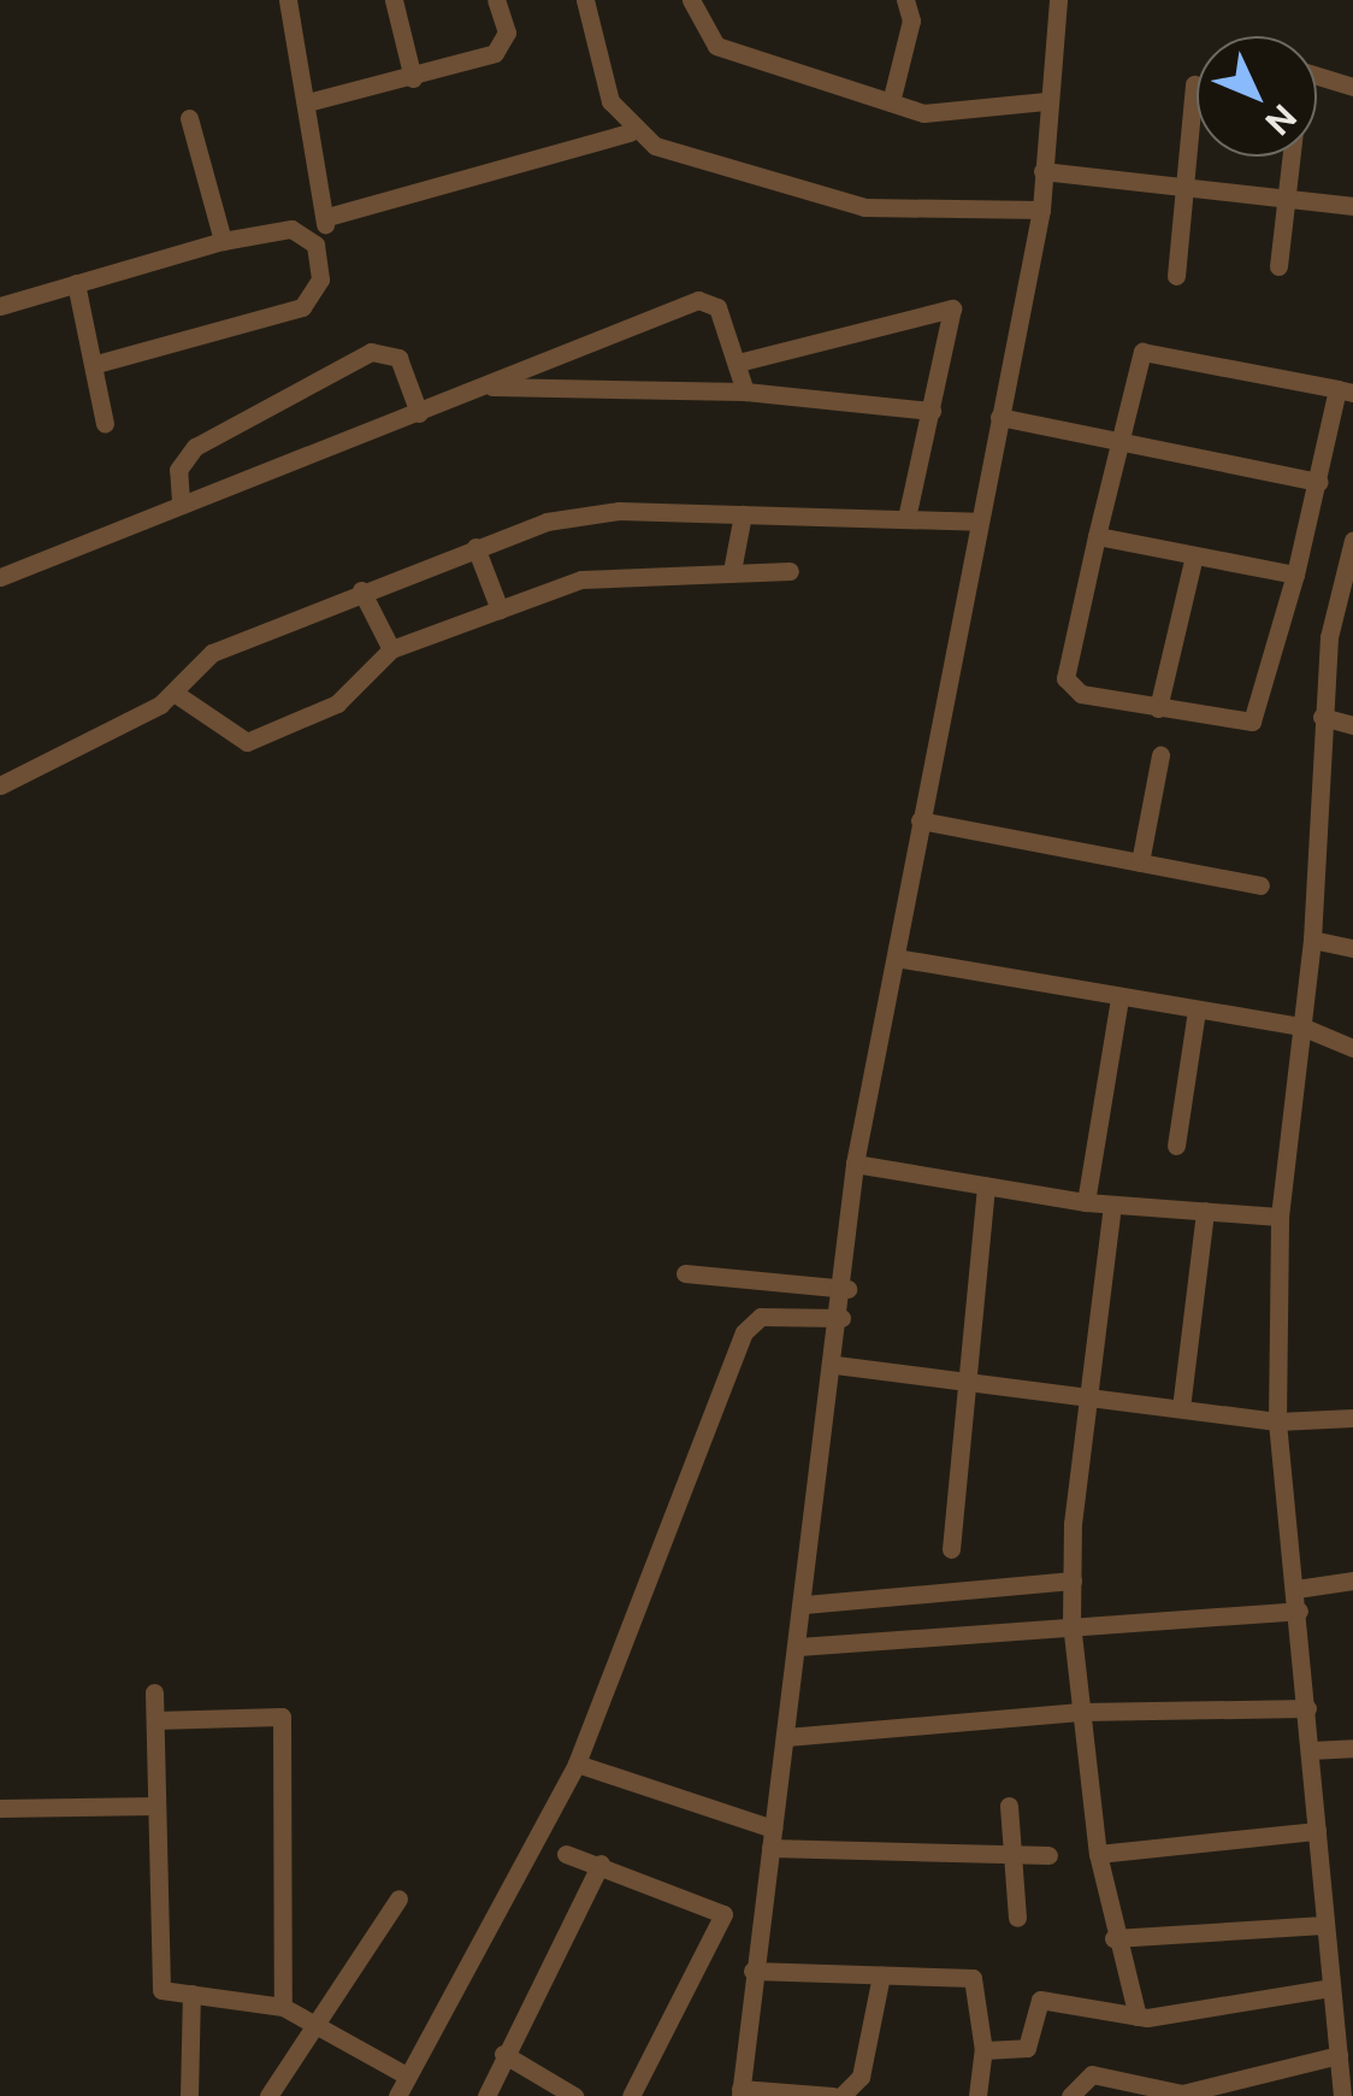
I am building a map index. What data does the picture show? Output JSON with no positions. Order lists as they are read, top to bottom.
{
  "north": "bottom right"
}
